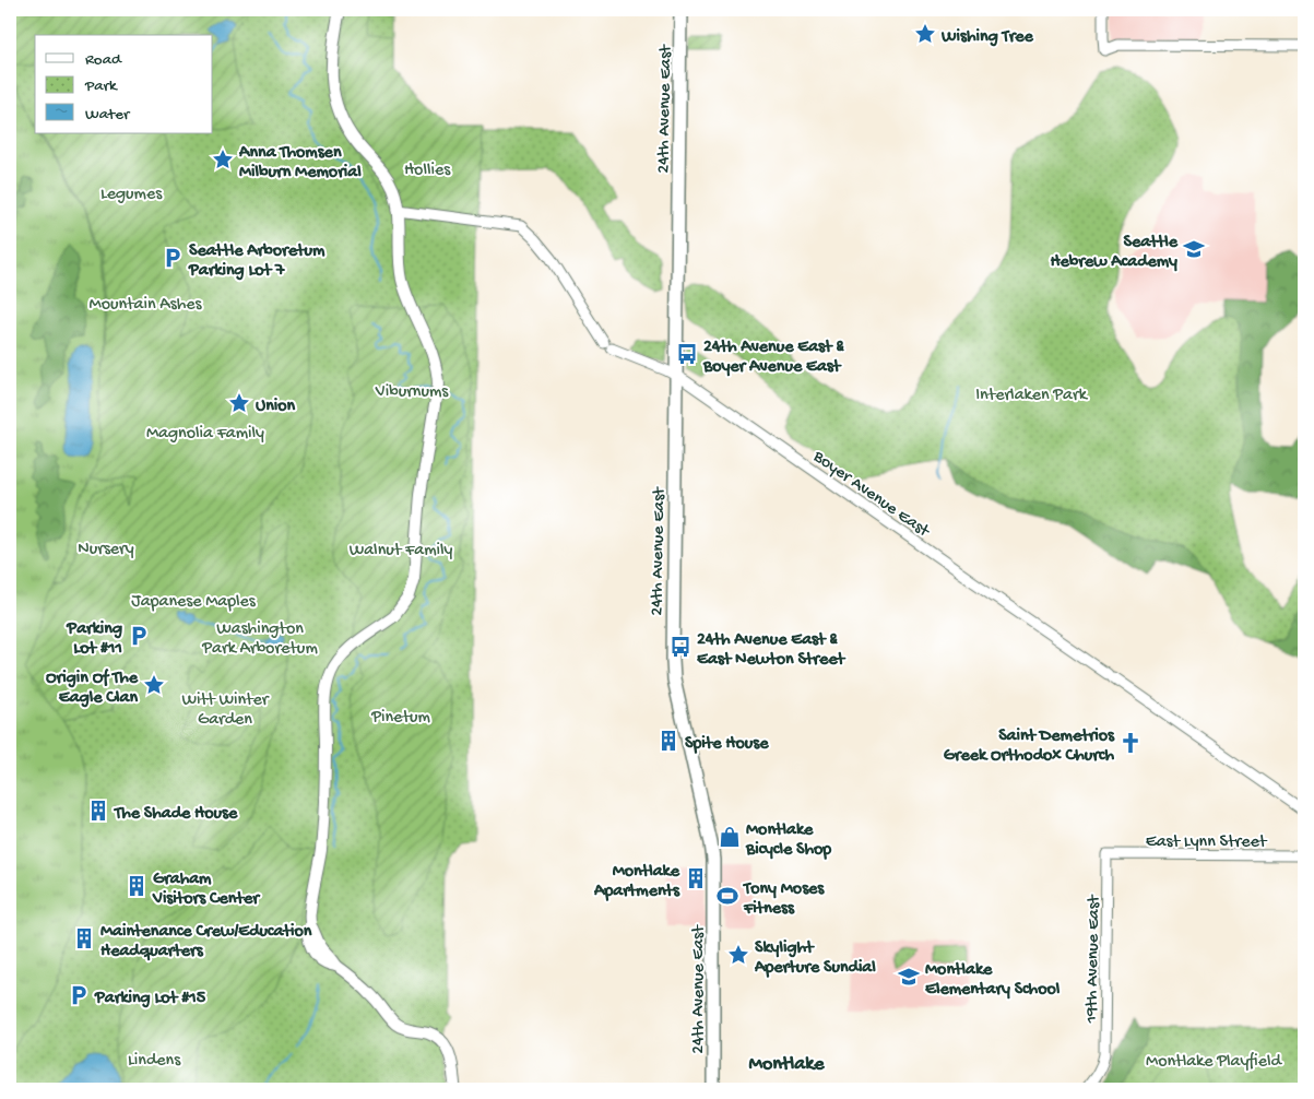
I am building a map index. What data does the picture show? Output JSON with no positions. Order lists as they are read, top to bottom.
{
  "streets": {
    "main road": ["24th Avenue East"],
    "street": ["Boyer Avenue East", "East Lynn Street", "19th Avenue East"]
  },
  "crossings": [
    ["24th Avenue East", "Boyer Avenue East"],
    ["East Lynn Street", "19th Avenue East"]
  ],
  "districts": ["Montlake"],
  "parks": [
    "Hollies",
    "Legumes",
    "Mountain Ashes",
    "Viburnums",
    "Interlaken Park",
    "Magnolia Family",
    "Nursery",
    "Walnut Family",
    "Japanese Maples",
    "Washington Park Arboretum",
    "Witt Winter Garden",
    "Pinetum",
    "Lindens",
    "Montlake Playfield"
  ],
  "places": {
    "place": [
      "Wishing Tree",
      "Anna Thomsen Milburn Memorial",
      "Union",
      "Origin Of The Eagle Clan",
      "Skylight Aperture Sundial"
    ],
    "school or university": ["Seattle Hebrew Academy", "Montlake Elementary School"],
    "parking": ["Seattle Arboretum Parking Lot 7", "Parking Lot #11", "Parking Lot #15"],
    "bus stop": ["24th Avenue East & Boyer Avenue East", "24th Avenue East & East Newton Street"],
    "building": [
      "Spite House",
      "The Shade House",
      "Montlake Apartments",
      "Graham Visitors Center",
      "Maintenance Crew/Education Headquarters"
    ],
    "church": ["Saint Demetrios Greek Orthodox Church"],
    "shop": ["Montlake Bicycle Shop"],
    "sports": ["Tony Moses Fitness"]
  },
  "legend": ["Road", "Park", "Water"]
}
